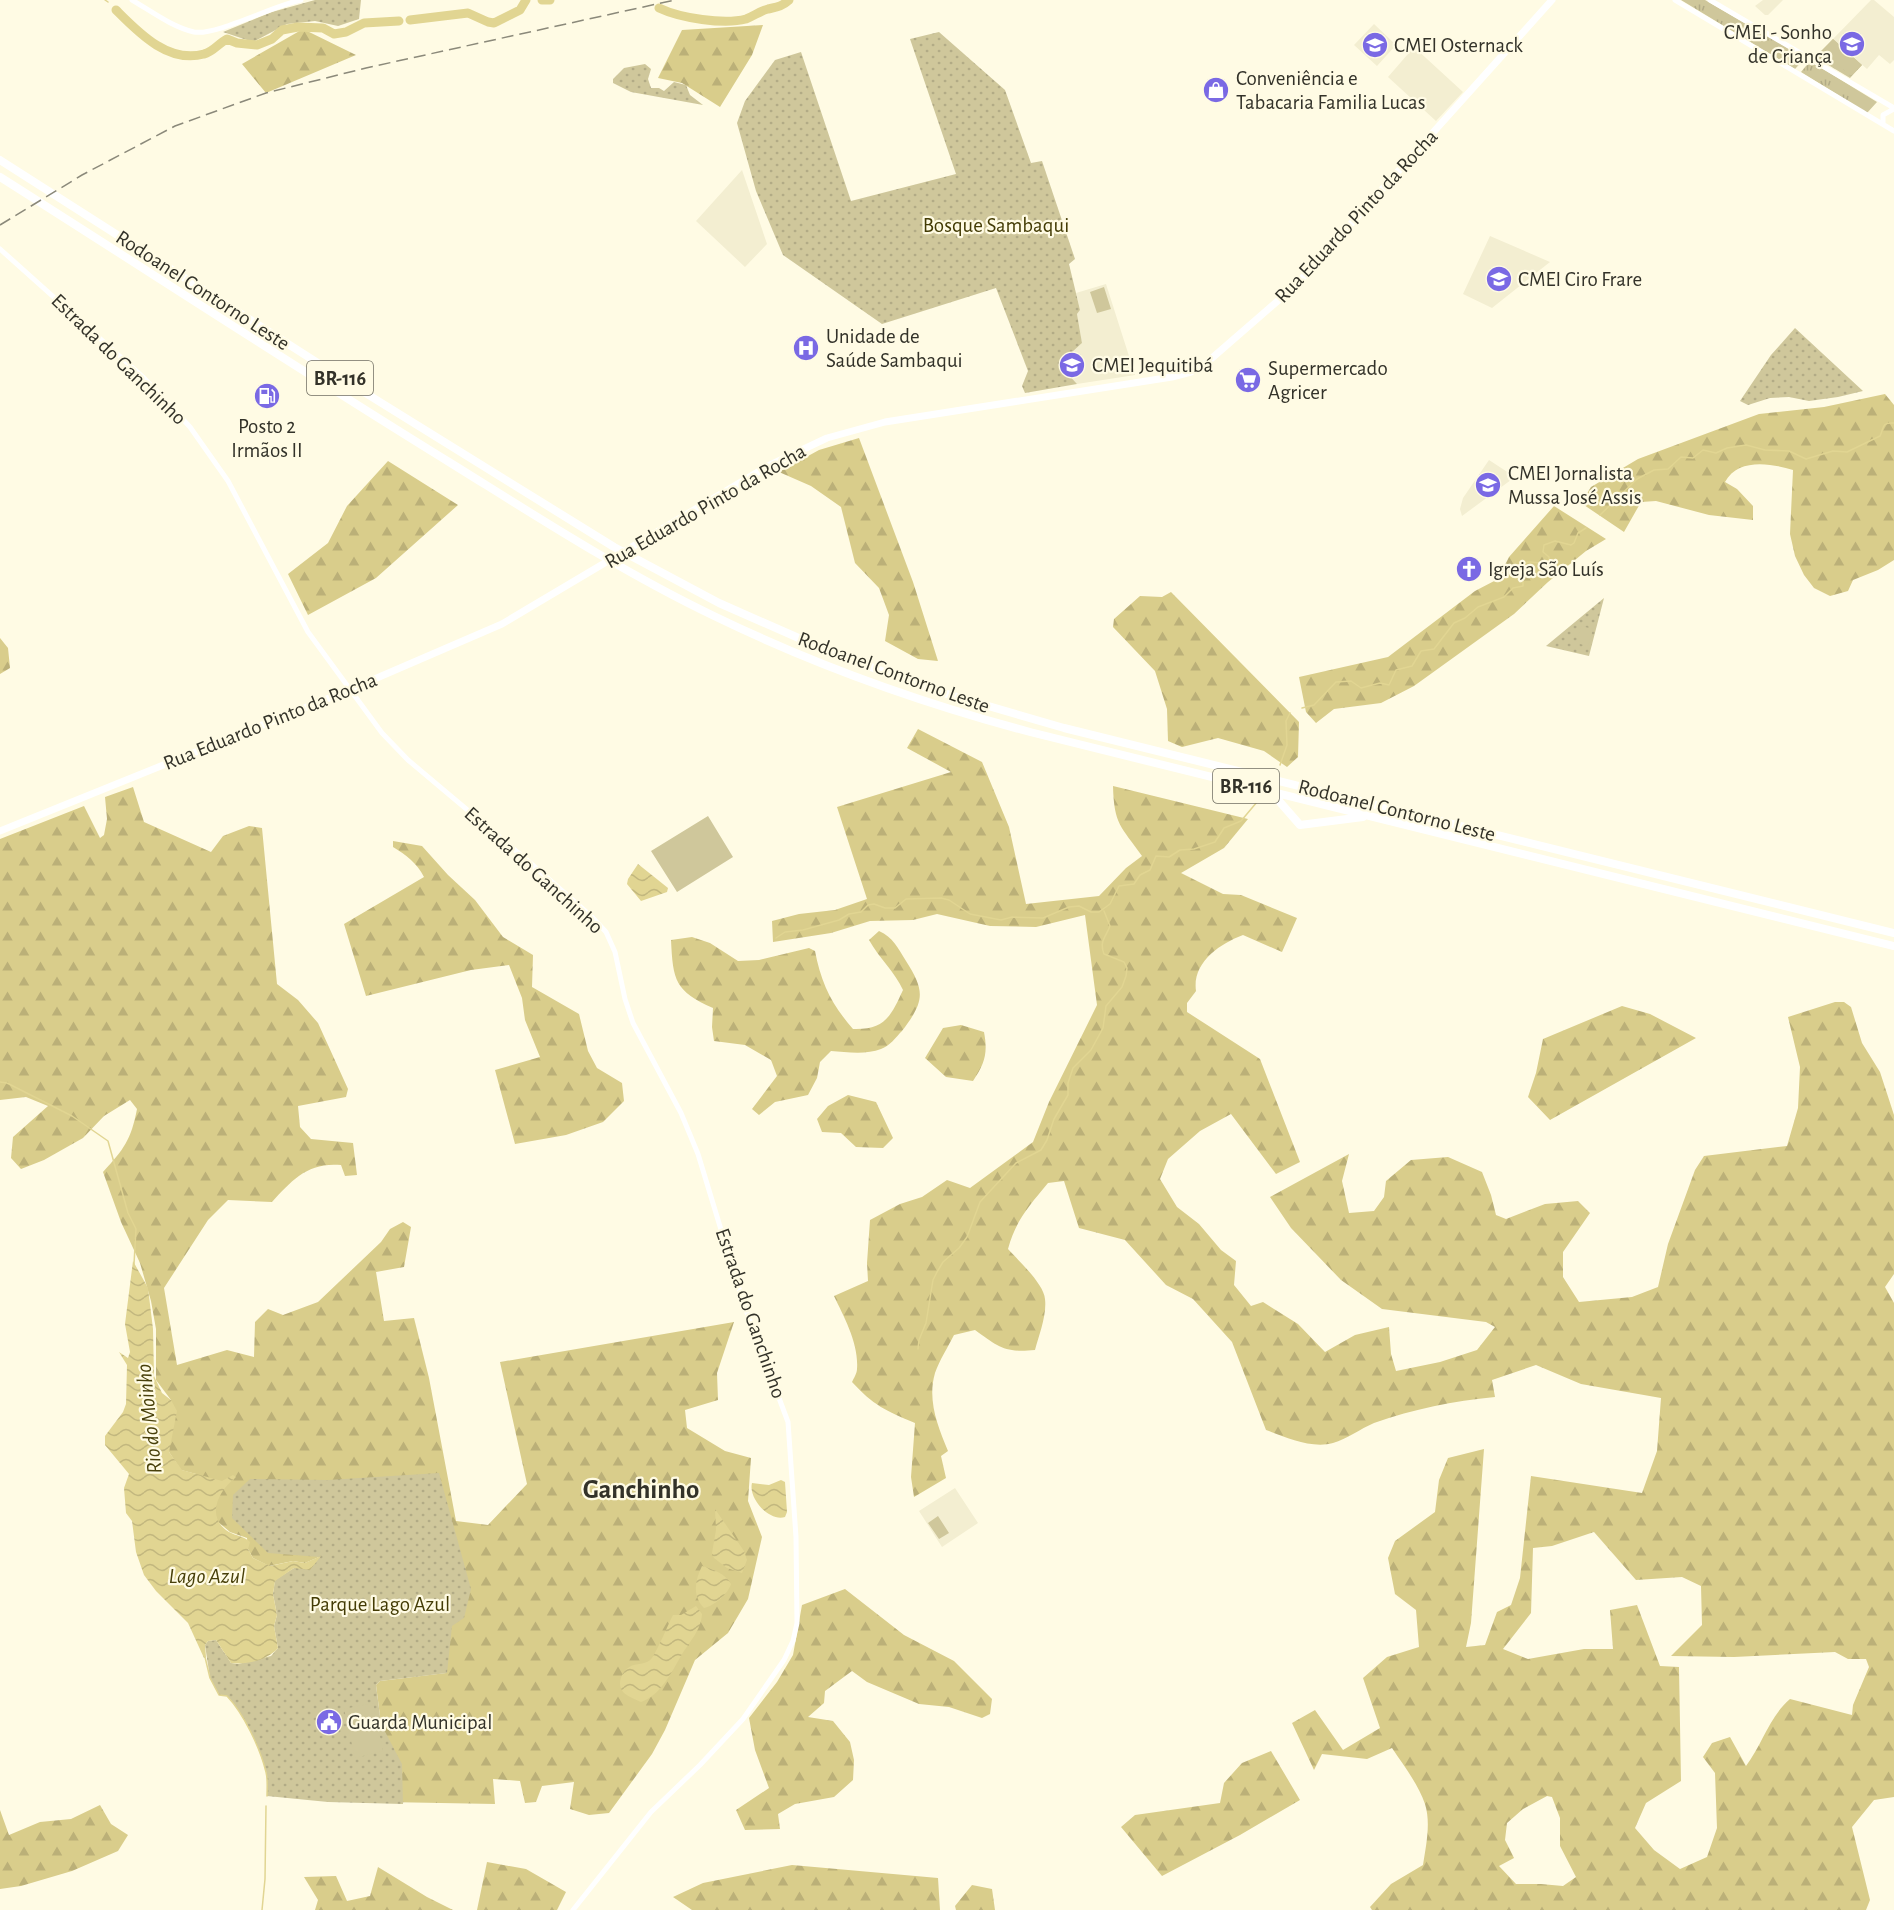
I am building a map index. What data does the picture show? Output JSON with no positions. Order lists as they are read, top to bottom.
{
  "streets": {
    "highway": ["Rodoanel Contorno Leste", "BR-116"],
    "main road": ["Rua Eduardo Pinto da Rocha"],
    "street": ["Estrada do Ganchinho"]
  },
  "crossings": [
    ["Rua Eduardo Pinto da Rocha", "Estrada do Ganchinho"]
  ],
  "districts": ["Ganchinho"],
  "water": ["Rio do Moinho", "Lago Azul"],
  "parks": ["Bosque Sambaqui", "Parque Lago Azul"],
  "places": {
    "school or university": [
      "CMEI - Sonho de Criança",
      "CMEI Osternack",
      "CMEI Ciro Frare",
      "CMEI Jequitibá",
      "CMEI Jornalista Mussa José Assis"
    ],
    "shop": ["Conveniência e Tabacaria Familia Lucas"],
    "hospital": ["Unidade de Saúde Sambaqui"],
    "supermarket": ["Supermercado Agricer"],
    "fuel station": ["Posto 2 Irmãos II"],
    "church": ["Igreja São Luís"],
    "public building": ["Guarda Municipal"]
  }
}
